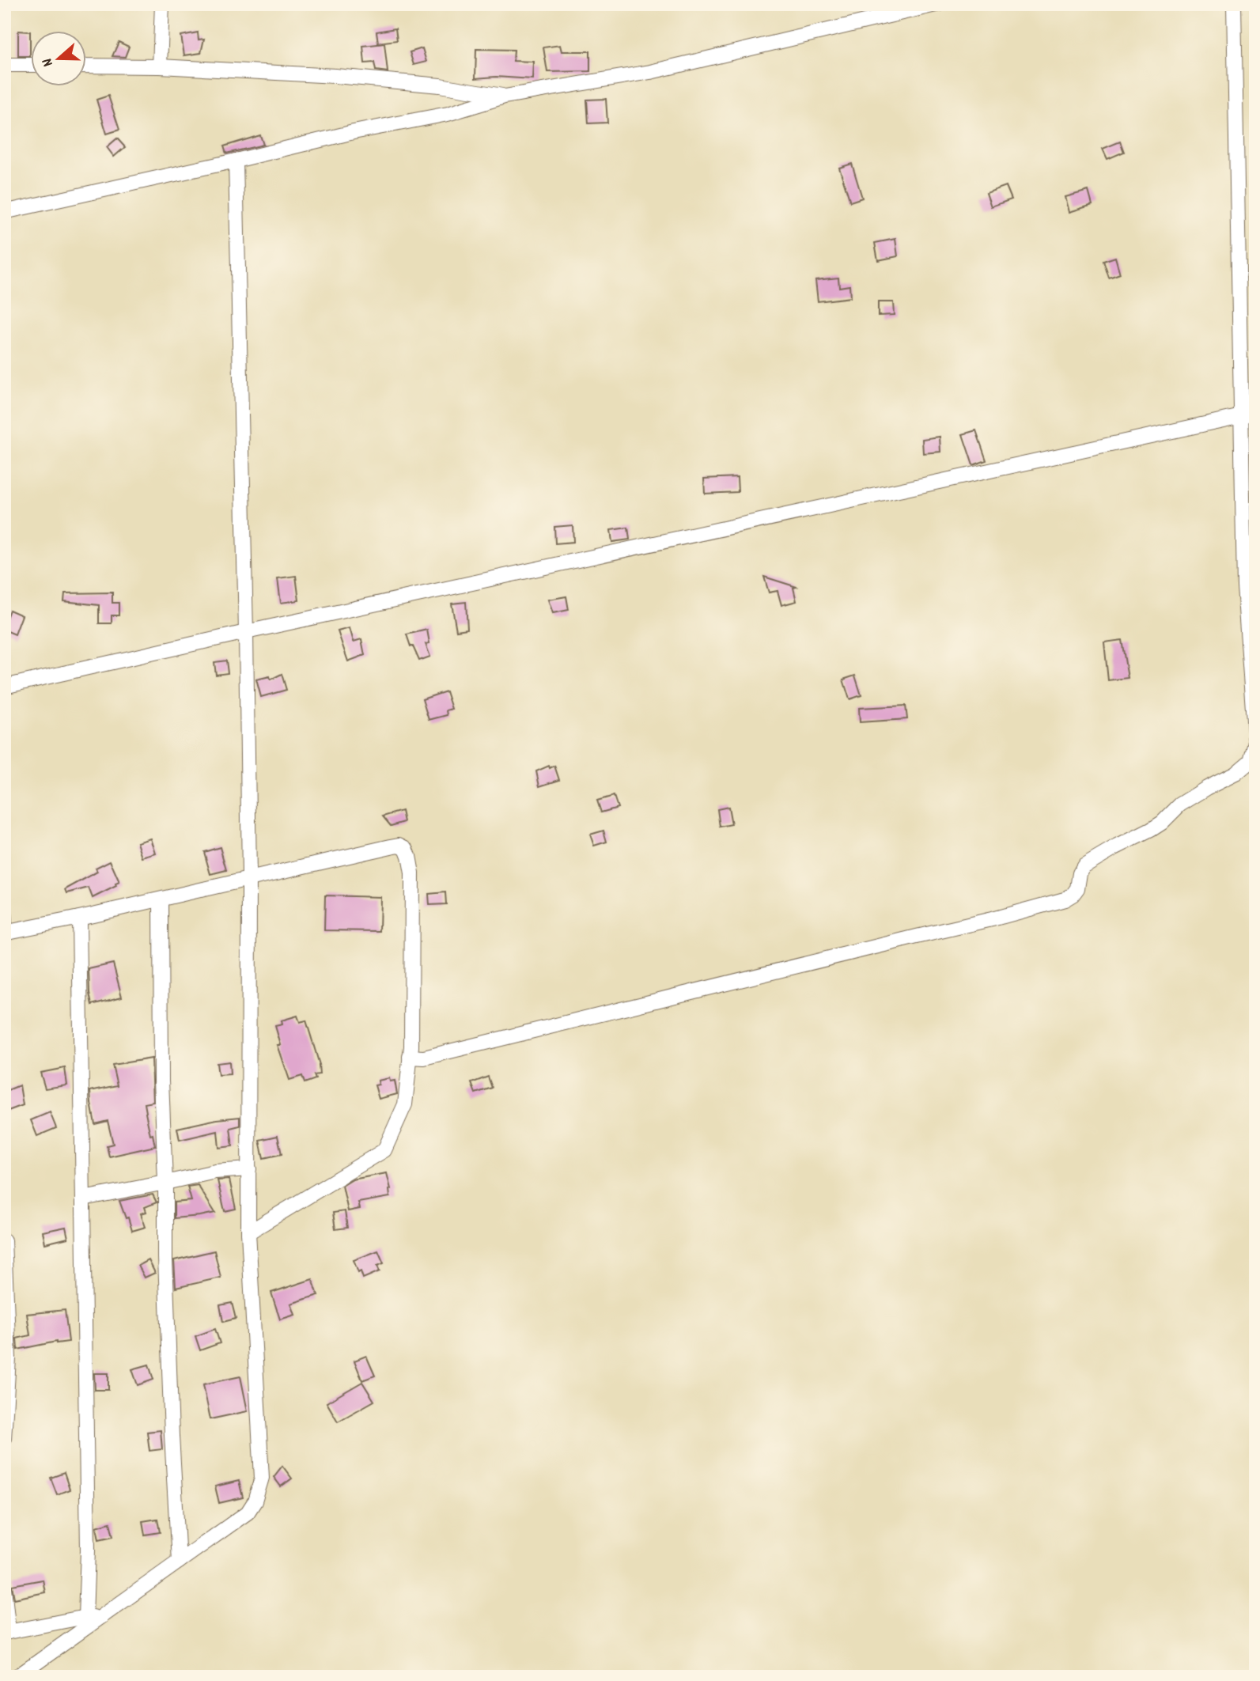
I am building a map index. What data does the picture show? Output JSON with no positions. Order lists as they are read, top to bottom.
{
  "north": "left"
}
